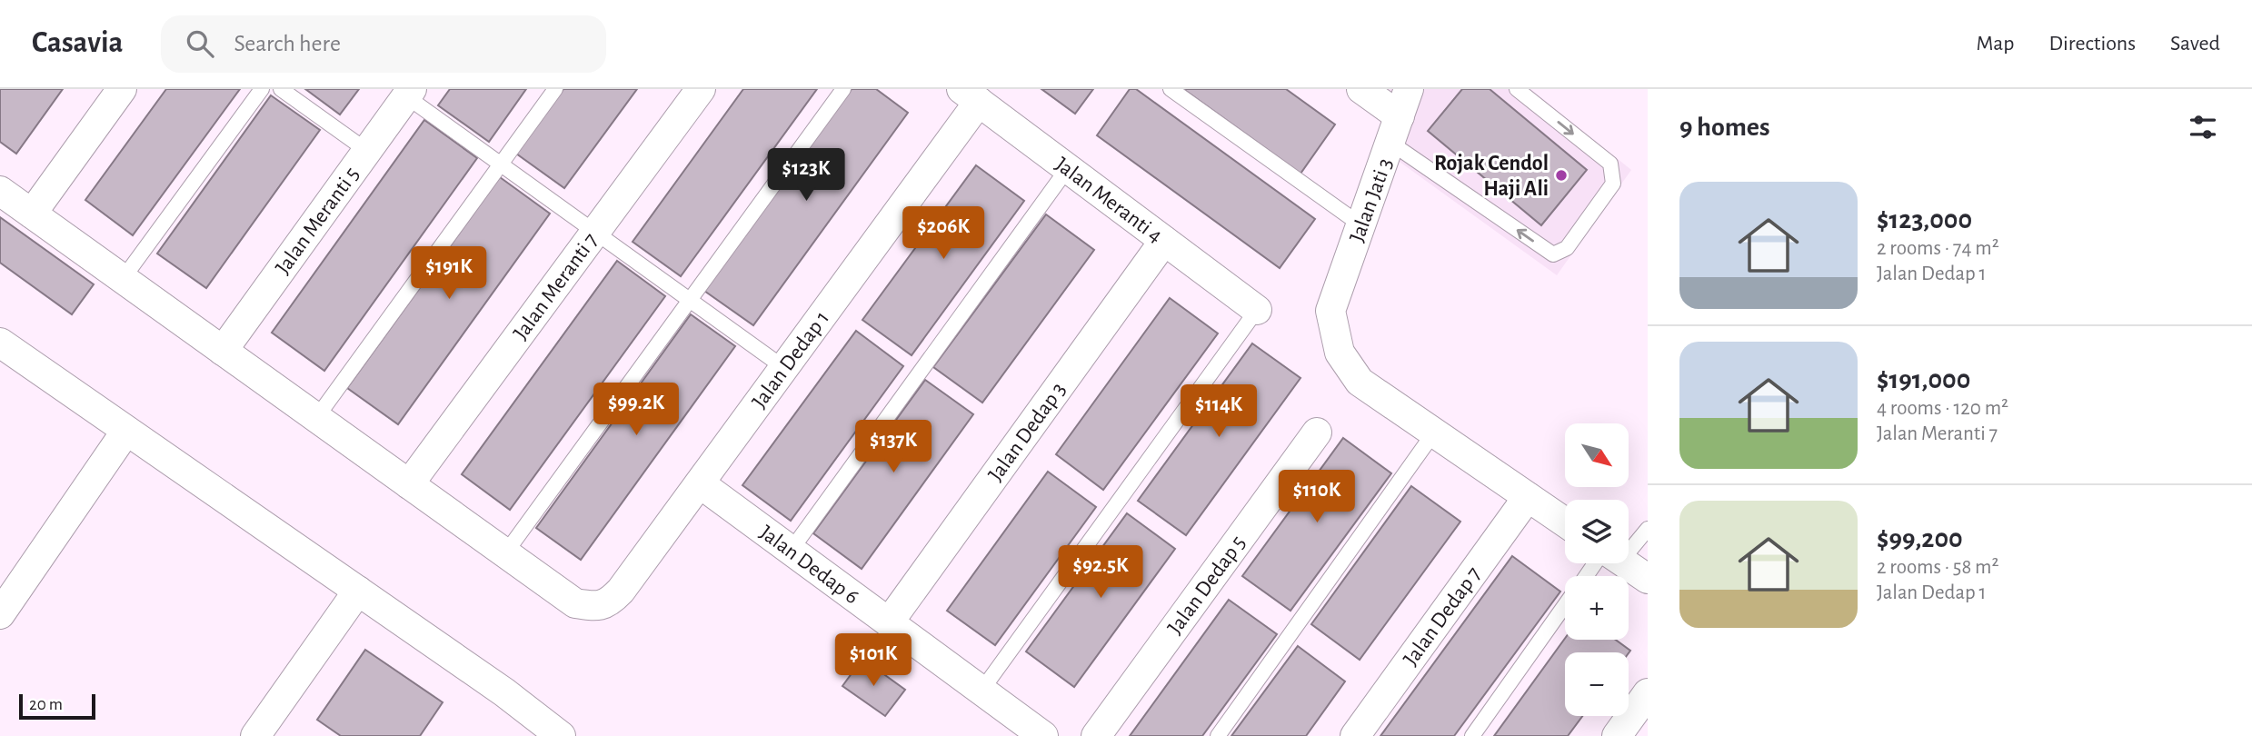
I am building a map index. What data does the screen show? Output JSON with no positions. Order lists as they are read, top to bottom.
{
  "streets": {
    "street": [
      "Jalan Meranti 4",
      "Jalan Jati 3",
      "Jalan Meranti 5",
      "Jalan Meranti 7",
      "Jalan Dedap 1",
      "Jalan Dedap 3",
      "Jalan Dedap 6",
      "Jalan Dedap 5",
      "Jalan Dedap 7"
    ]
  },
  "crossings": [
    ["Jalan Meranti 4", "Jalan Dedap 1"],
    ["Jalan Meranti 4", "Jalan Dedap 3"],
    ["Jalan Dedap 1", "Jalan Dedap 6"],
    ["Jalan Dedap 3", "Jalan Dedap 6"]
  ],
  "places": ["Rojak Cendol Haji Ali"],
  "scale_bar": "20 m",
  "north": "bottom right",
  "page": {
    "header": "Casavia",
    "search": "Search here",
    "nav": ["Map", "Directions", "Saved"],
    "heading": "9 homes",
    "price": [
      "$123K",
      "$206K",
      "$191K",
      "$99.2K",
      "$114K",
      "$137K",
      "$110K",
      "$92.5K",
      "$101K"
    ],
    "list": [
      {
        "name": "$123,000",
        "note": "2 rooms · 74 m² · Jalan Dedap 1"
      },
      {
        "name": "$191,000",
        "note": "4 rooms · 120 m² · Jalan Meranti 7"
      },
      {
        "name": "$99,200",
        "note": "2 rooms · 58 m² · Jalan Dedap 1"
      }
    ],
    "map_buttons": ["+", "−"],
    "scale": "20 m"
  }
}
